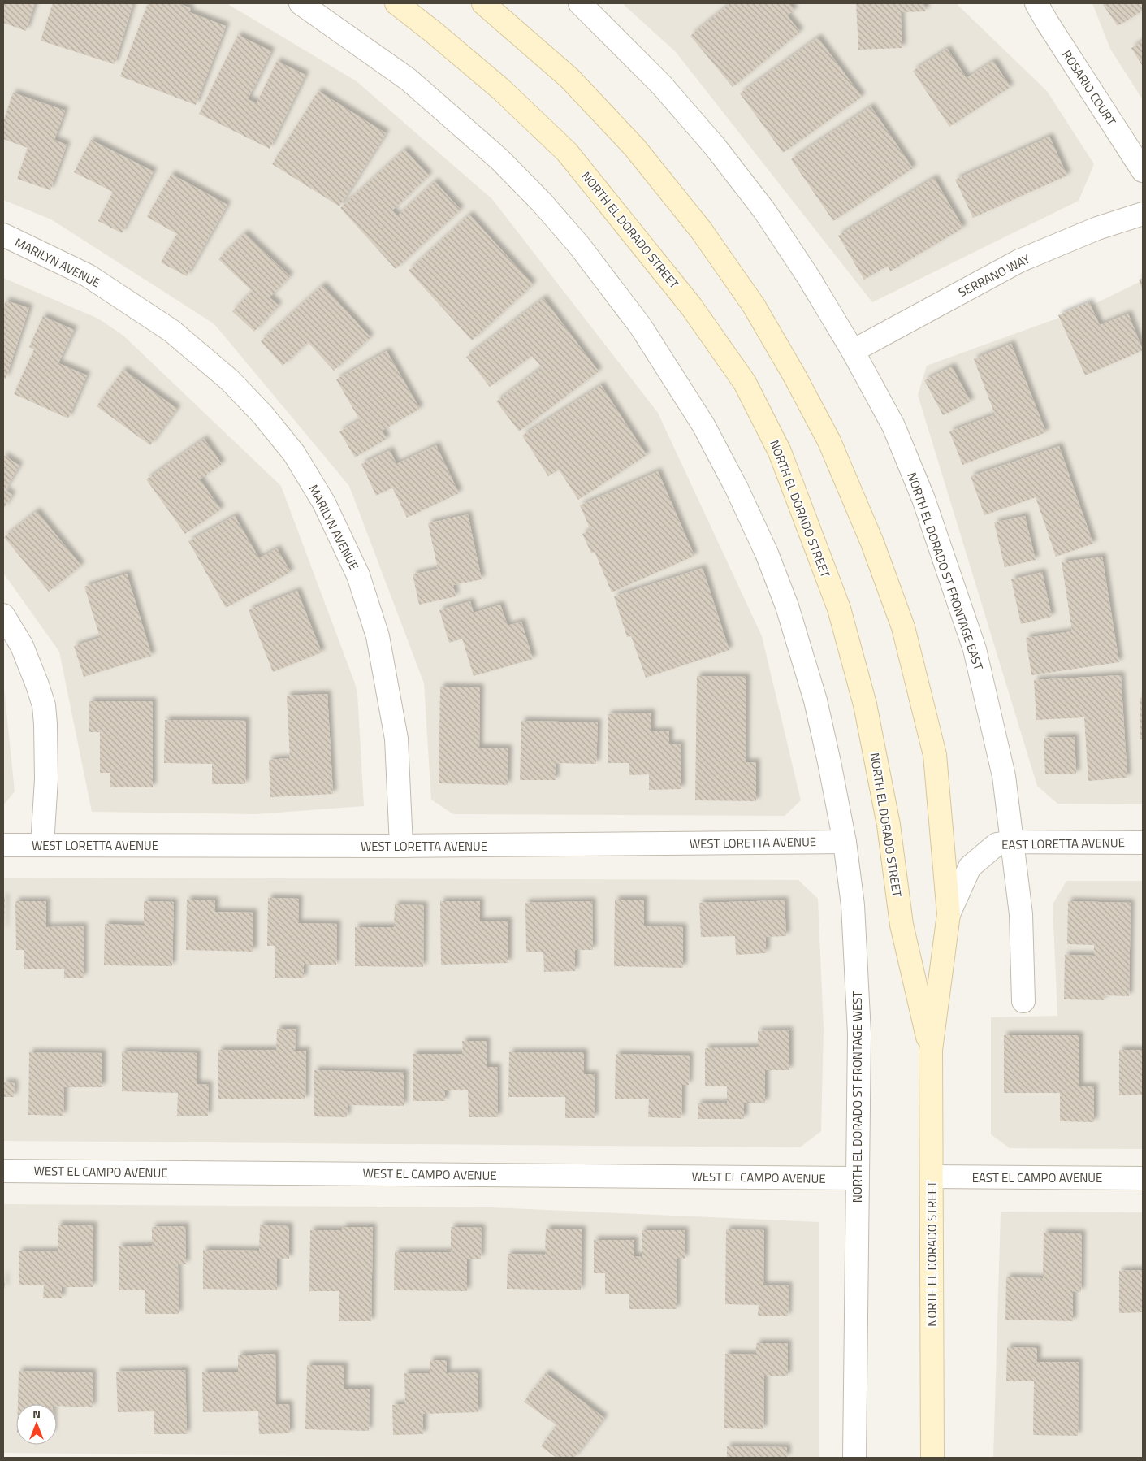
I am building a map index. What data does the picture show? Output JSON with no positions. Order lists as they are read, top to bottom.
{
  "streets": {
    "main road": ["NORTH EL DORADO STREET"],
    "street": [
      "ROSARIO COURT",
      "MARILYN AVENUE",
      "SERRANO WAY",
      "NORTH EL DORADO ST FRONTAGE EAST",
      "WEST LORETTA AVENUE",
      "EAST LORETTA AVENUE",
      "NORTH EL DORADO ST FRONTAGE WEST",
      "WEST EL CAMPO AVENUE",
      "EAST EL CAMPO AVENUE"
    ]
  },
  "crossings": [
    ["NORTH EL DORADO STREET", "EAST LORETTA AVENUE"],
    ["NORTH EL DORADO STREET", "EAST EL CAMPO AVENUE"],
    ["MARILYN AVENUE", "WEST LORETTA AVENUE"],
    ["SERRANO WAY", "NORTH EL DORADO ST FRONTAGE EAST"],
    ["NORTH EL DORADO ST FRONTAGE EAST", "EAST LORETTA AVENUE"],
    ["WEST LORETTA AVENUE", "NORTH EL DORADO ST FRONTAGE WEST"],
    ["NORTH EL DORADO ST FRONTAGE WEST", "WEST EL CAMPO AVENUE"]
  ],
  "north": "top"
}
